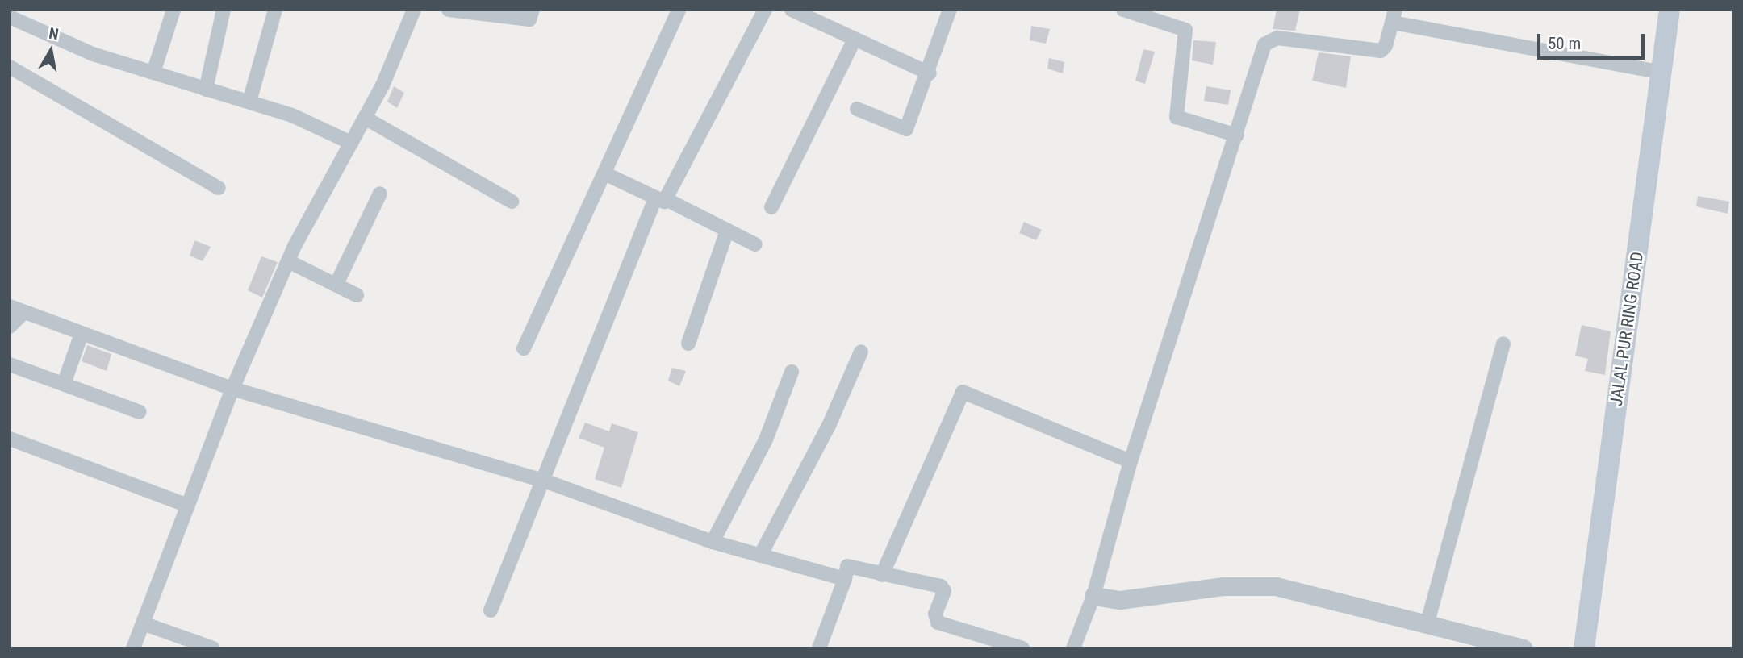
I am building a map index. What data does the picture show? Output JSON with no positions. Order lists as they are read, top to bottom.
{
  "streets": {
    "main road": ["JALAL PUR RING ROAD"]
  },
  "scale_bar": "50 m",
  "north": "top"
}
